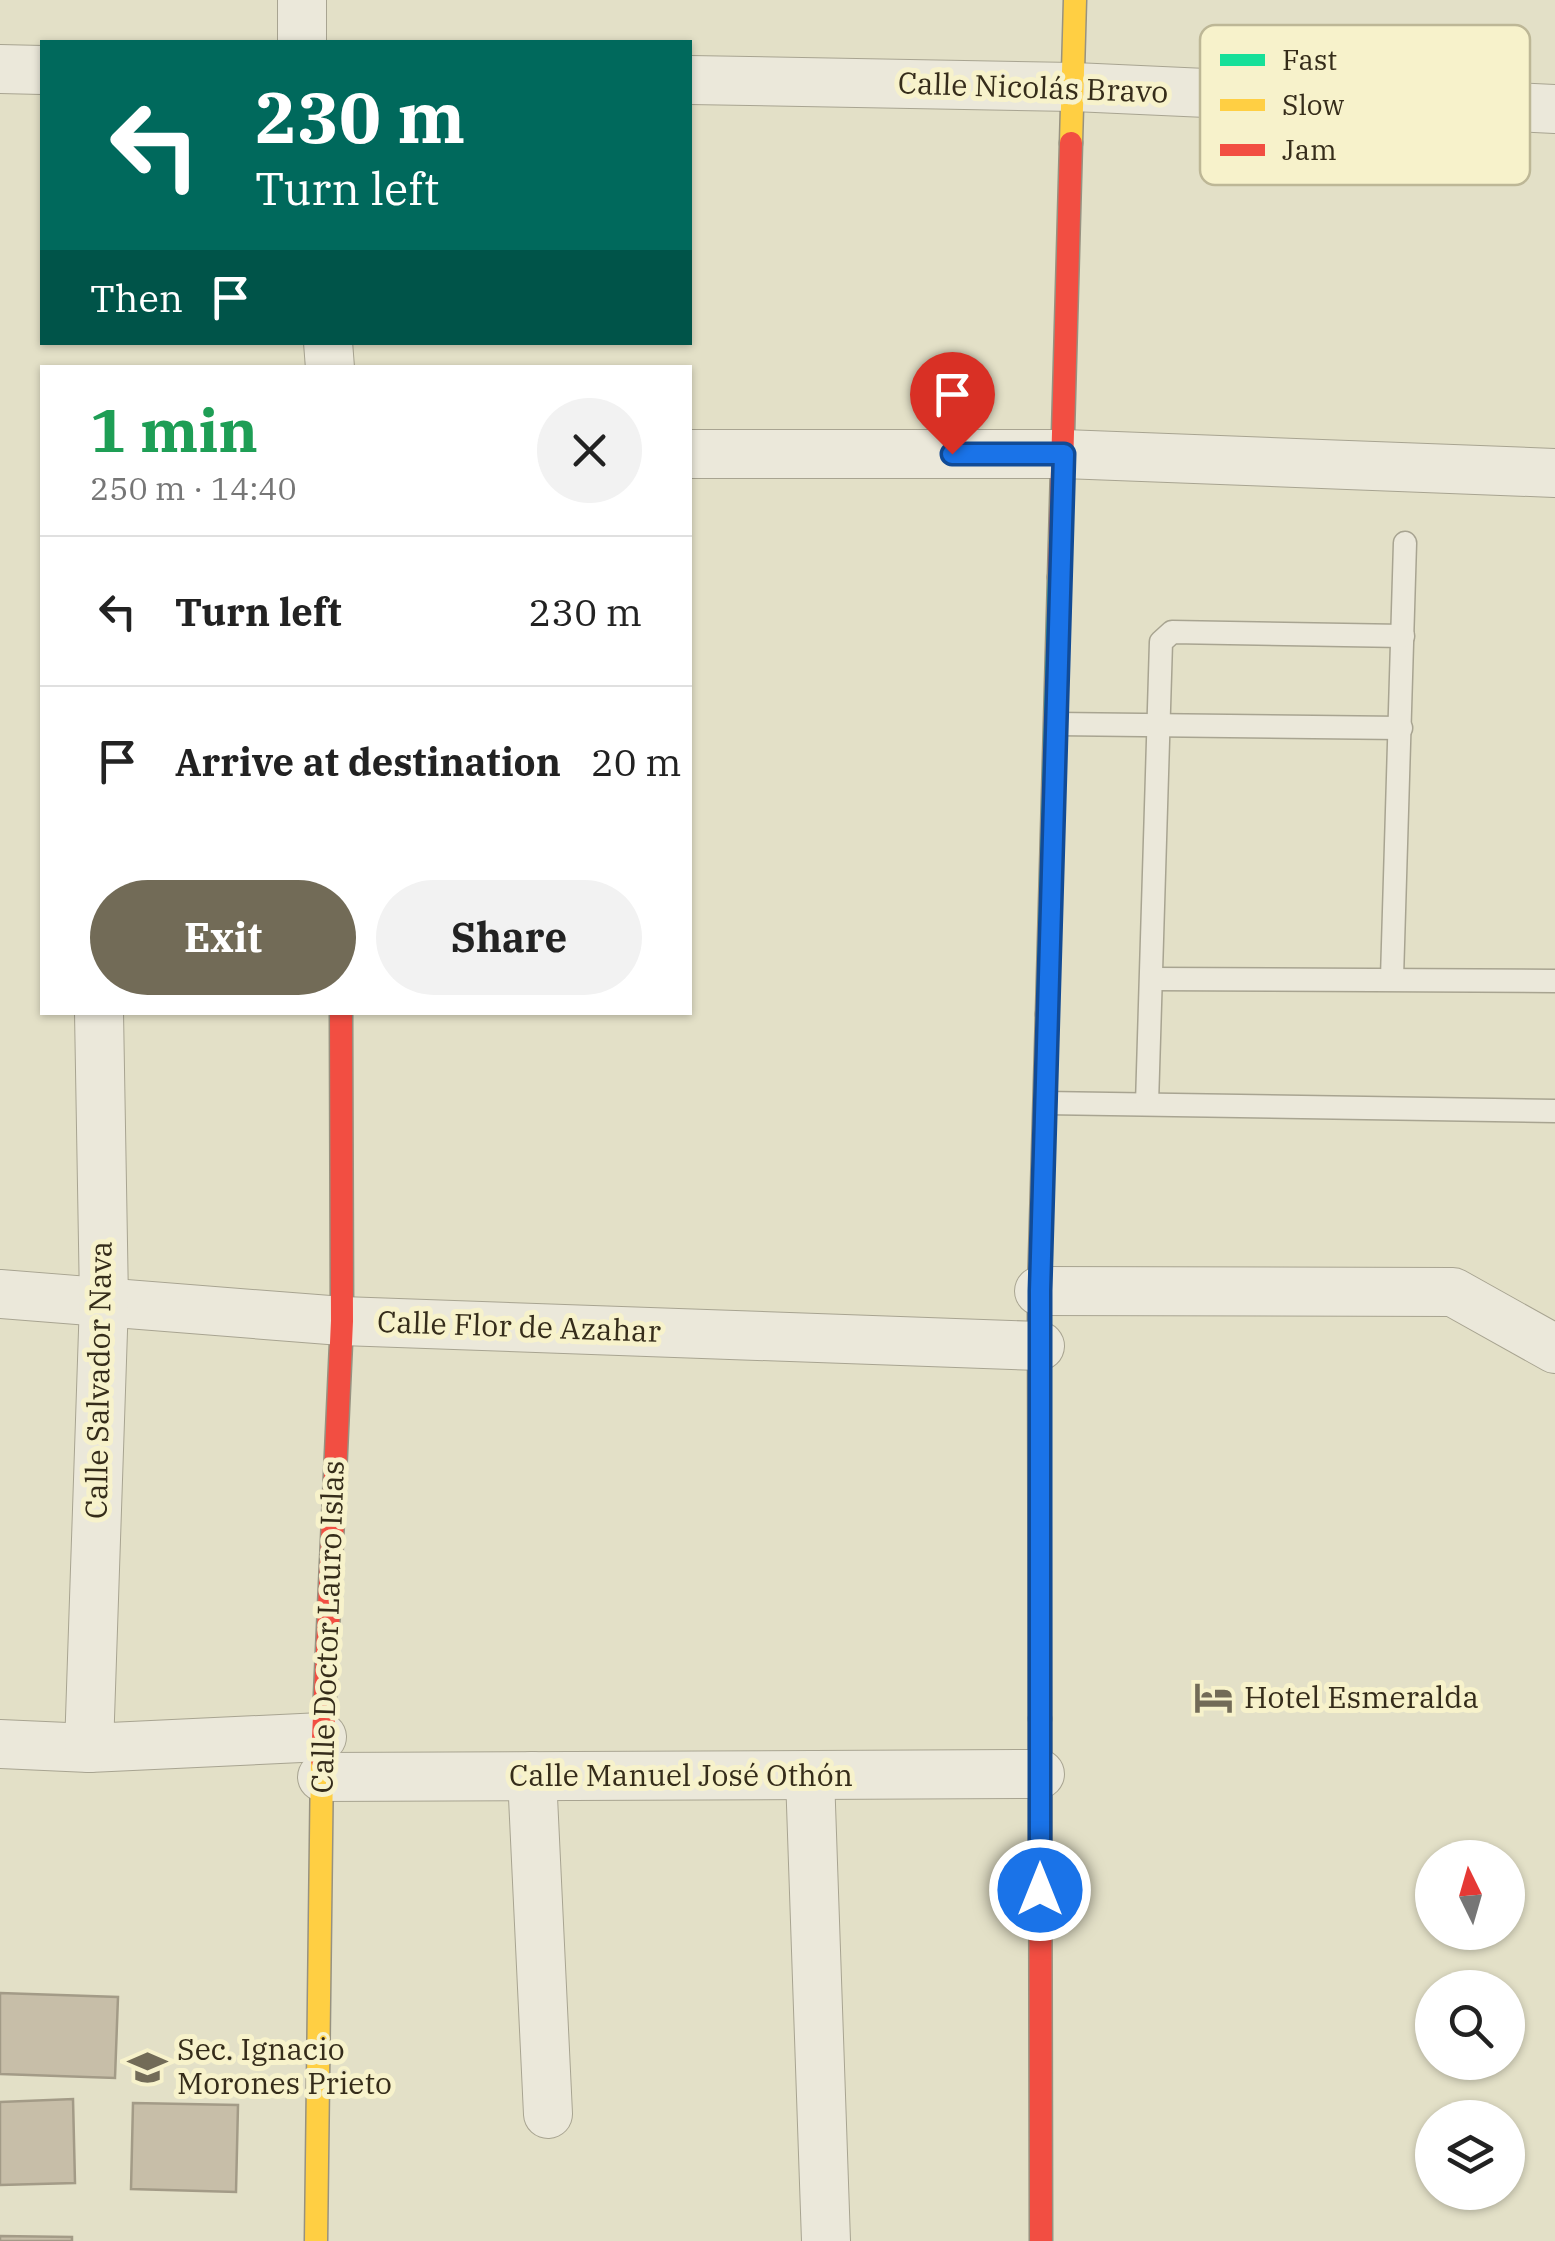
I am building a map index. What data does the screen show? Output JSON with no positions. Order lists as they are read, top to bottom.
{
  "streets": {
    "street": [
      "Calle Nicolás Bravo",
      "Calle Flor de Azahar",
      "Calle Salvador Nava",
      "Calle Doctor Lauro Islas",
      "Calle Manuel José Othón"
    ]
  },
  "crossings": [
    ["Calle Flor de Azahar", "Calle Salvador Nava"],
    ["Calle Flor de Azahar", "Calle Doctor Lauro Islas"],
    ["Calle Salvador Nava", "Calle Manuel José Othón"],
    ["Calle Doctor Lauro Islas", "Calle Manuel José Othón"]
  ],
  "places": {
    "hotel": ["Hotel Esmeralda"],
    "school or university": ["Sec. Ignacio Morones Prieto"]
  },
  "legend": ["Fast", "Slow", "Jam"],
  "north": "top",
  "page": {
    "turn": ["230 m", "Turn left"],
    "then": "Then",
    "heading": ["1 min", "250 m · 14:40"],
    "list": [
      {
        "name": "Turn left",
        "value": "230 m"
      },
      {
        "name": "Arrive at destination",
        "value": "20 m"
      }
    ],
    "buttons": ["Exit", "Share"]
  }
}
